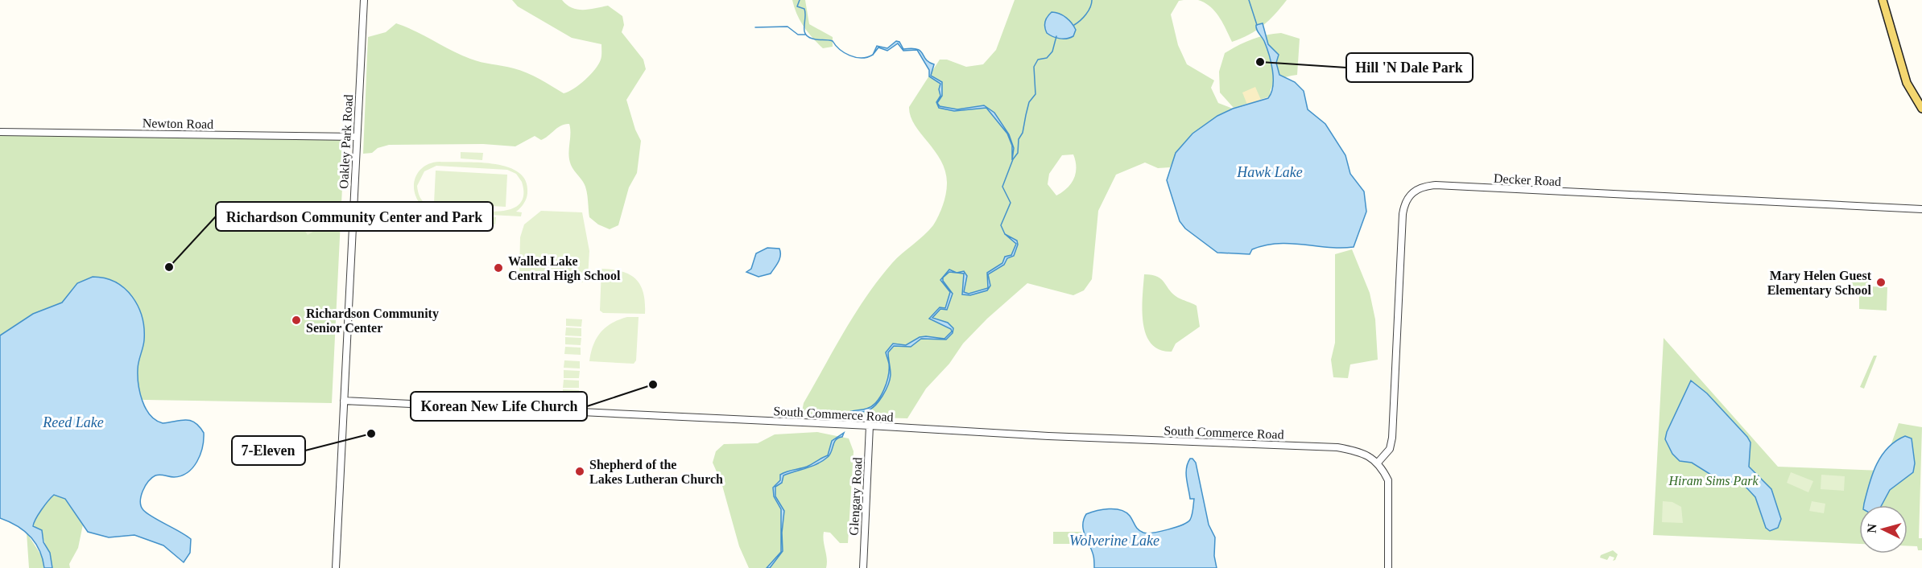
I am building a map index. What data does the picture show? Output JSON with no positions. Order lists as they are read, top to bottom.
{
  "streets": {
    "street": [
      "Newton Road",
      "Oakley Park Road",
      "Decker Road",
      "South Commerce Road",
      "Glengary Road"
    ]
  },
  "crossings": [
    ["Newton Road", "Oakley Park Road"],
    ["Oakley Park Road", "South Commerce Road"],
    ["Decker Road", "South Commerce Road"],
    ["South Commerce Road", "Glengary Road"]
  ],
  "water": ["Hawk Lake", "Reed Lake", "Wolverine Lake"],
  "parks": ["Hiram Sims Park"],
  "places": [
    "Hill 'N Dale Park",
    "Richardson Community Center and Park",
    "Walled Lake Central High School",
    "Mary Helen Guest Elementary School",
    "Richardson Community Senior Center",
    "Korean New Life Church",
    "7-Eleven",
    "Shepherd of the Lakes Lutheran Church"
  ],
  "north": "left"
}
